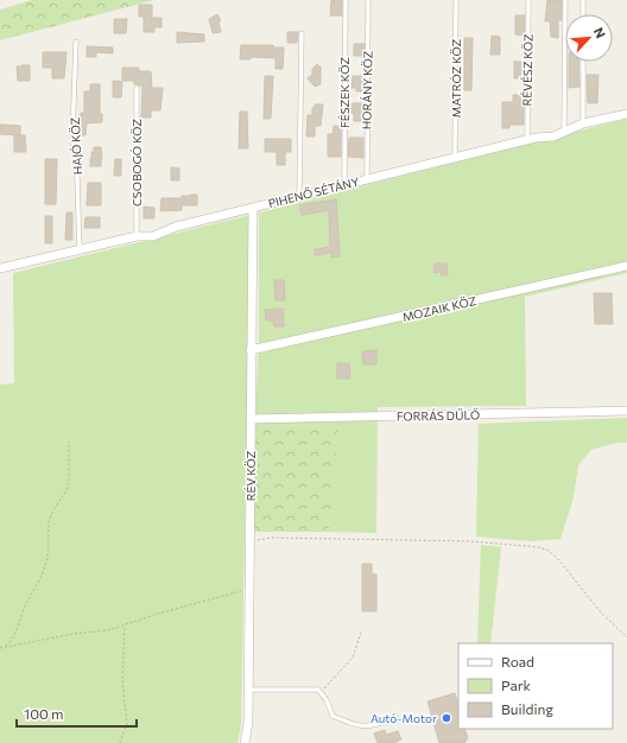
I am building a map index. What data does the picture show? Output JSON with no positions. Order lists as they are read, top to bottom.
{
  "streets": {
    "street": [
      "PIHENŐ SÉTÁNY",
      "MOZAIK KÖZ",
      "FORRÁS DŰLŐ",
      "RÉV KÖZ"
    ],
    "lane": [
      "RÉVÉSZ KÖZ",
      "MATRÓZ KÖZ",
      "HORÁNY KÖZ",
      "FÉSZEK KÖZ",
      "HAJÓ KÖZ",
      "CSOBOGÓ KÖZ"
    ]
  },
  "crossings": [
    ["RÉVÉSZ KÖZ", "PIHENŐ SÉTÁNY"],
    ["MATRÓZ KÖZ", "PIHENŐ SÉTÁNY"],
    ["HORÁNY KÖZ", "PIHENŐ SÉTÁNY"],
    ["FÉSZEK KÖZ", "PIHENŐ SÉTÁNY"],
    ["HAJÓ KÖZ", "PIHENŐ SÉTÁNY"],
    ["CSOBOGÓ KÖZ", "PIHENŐ SÉTÁNY"],
    ["PIHENŐ SÉTÁNY", "RÉV KÖZ"],
    ["MOZAIK KÖZ", "RÉV KÖZ"],
    ["FORRÁS DŰLŐ", "RÉV KÖZ"]
  ],
  "places": ["Autó-Motor"],
  "legend": ["Road", "Park", "Building"],
  "scale_bar": "100 m",
  "north": "top right"
}
